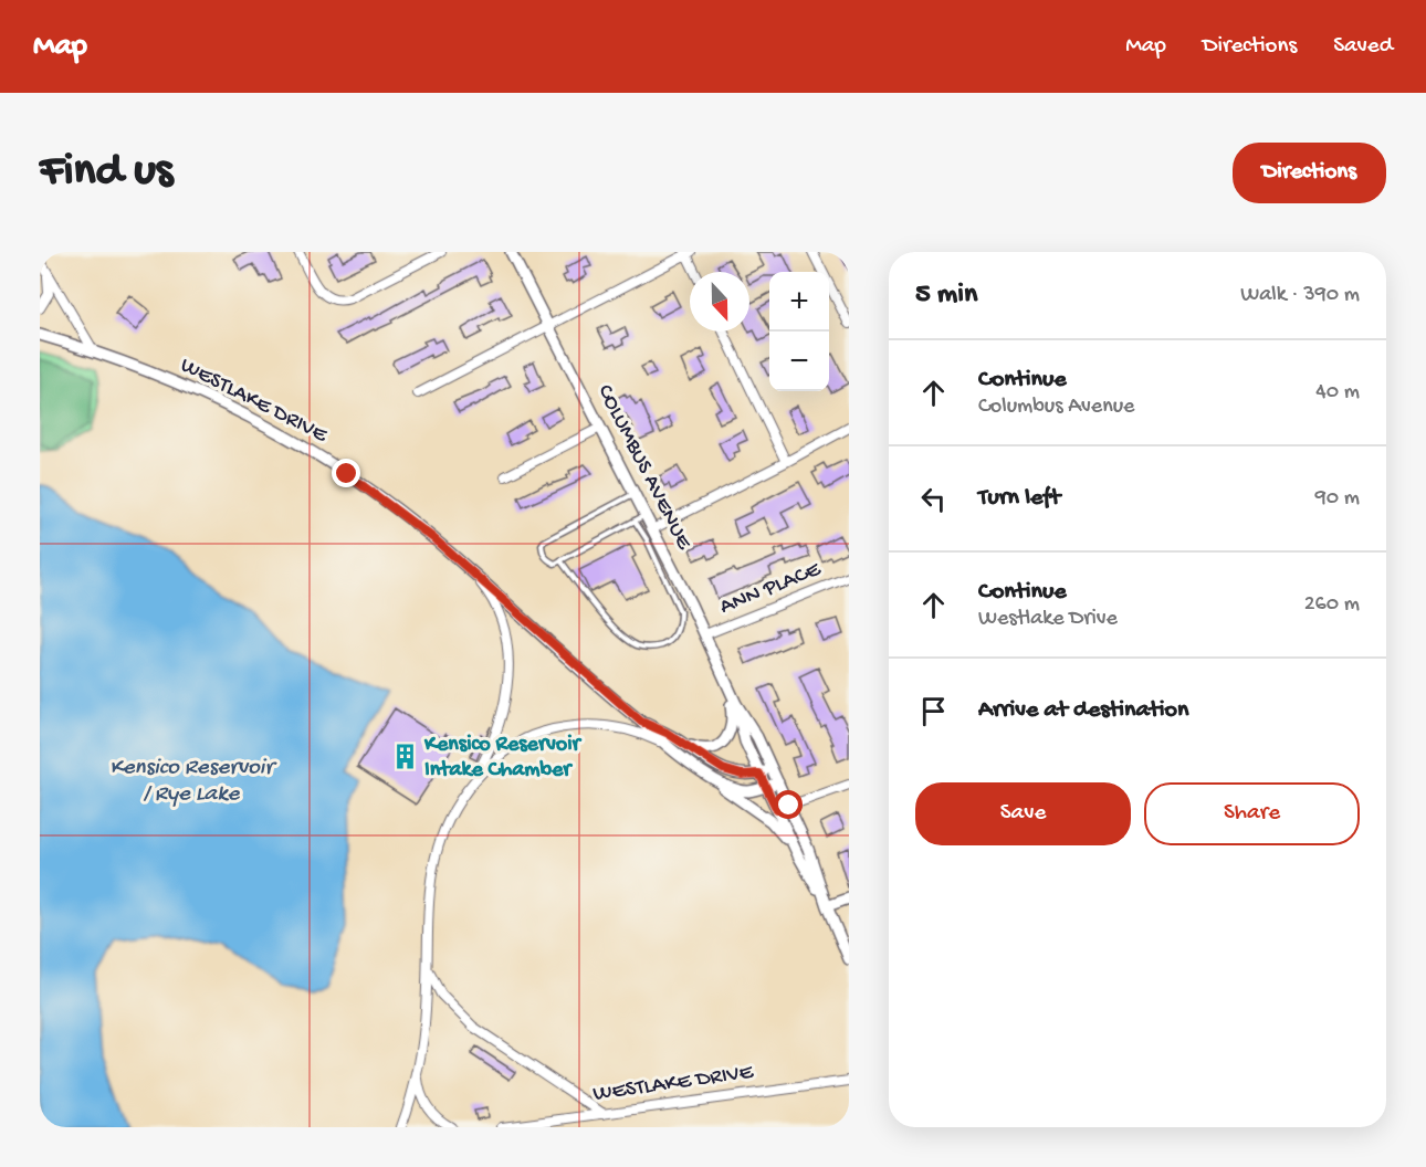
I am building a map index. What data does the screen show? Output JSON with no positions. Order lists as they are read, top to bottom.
{
  "streets": {
    "street": ["WESTLAKE DRIVE", "COLUMBUS AVENUE", "ANN PLACE"]
  },
  "crossings": [
    ["COLUMBUS AVENUE", "ANN PLACE"]
  ],
  "water": ["Kensico Reservoir / Rye Lake"],
  "places": {
    "building": ["Kensico Reservoir Intake Chamber"]
  },
  "north": "bottom",
  "page": {
    "header": "Map",
    "nav": ["Map", "Directions", "Saved"],
    "buttons": [
      "Directions",
      ["Save", "Share"]
    ],
    "title": "Find us",
    "heading": ["5 min", "Walk · 390 m"],
    "map_buttons": ["+", "−"],
    "list": [
      ["Continue", "Columbus Avenue", "40 m"],
      ["Turn left", "90 m"],
      ["Continue", "Westlake Drive", "260 m"],
      "Arrive at destination"
    ]
  }
}
